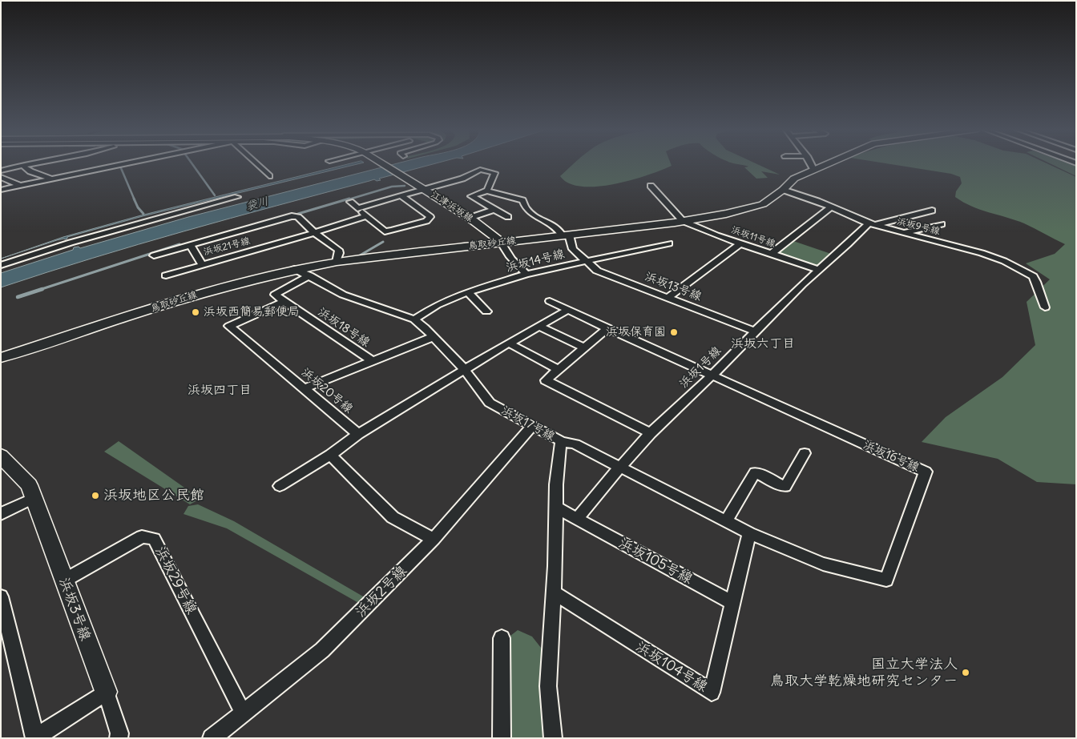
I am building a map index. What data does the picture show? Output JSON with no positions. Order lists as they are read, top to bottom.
{
  "streets": {
    "main road": ["江津浜坂線", "鳥取砂丘線", "浜坂3号線"],
    "street": [
      "浜坂9号線",
      "浜坂11号線",
      "浜坂21号線",
      "浜坂14号線",
      "浜坂13号線",
      "浜坂18号線",
      "浜坂1号線",
      "浜坂20号線",
      "浜坂17号線",
      "浜坂16号線",
      "浜坂105号線",
      "浜坂29号線",
      "浜坂2号線",
      "浜坂104号線"
    ]
  },
  "crossings": [
    ["江津浜坂線", "鳥取砂丘線"],
    ["浜坂9号線", "浜坂1号線"],
    ["浜坂11号線", "鳥取砂丘線"],
    ["浜坂11号線", "浜坂1号線"],
    ["鳥取砂丘線", "浜坂21号線"],
    ["鳥取砂丘線", "浜坂13号線"],
    ["鳥取砂丘線", "浜坂17号線"],
    ["浜坂14号線", "浜坂13号線"],
    ["浜坂14号線", "浜坂17号線"],
    ["浜坂13号線", "浜坂1号線"],
    ["浜坂18号線", "浜坂20号線"],
    ["浜坂1号線", "浜坂16号線"],
    ["浜坂1号線", "浜坂105号線"],
    ["浜坂17号線", "浜坂16号線"],
    ["浜坂17号線", "浜坂2号線"],
    ["浜坂17号線", "浜坂104号線"],
    ["浜坂16号線", "浜坂104号線"],
    ["浜坂105号線", "浜坂104号線"],
    ["浜坂29号線", "浜坂2号線"],
    ["浜坂29号線", "浜坂3号線"]
  ],
  "districts": ["浜坂六丁目", "浜坂四丁目"],
  "water": ["袋川"],
  "places": [
    "浜坂西簡易郵便局",
    "浜坂保育園",
    "浜坂地区公民館",
    "国立大学法人 鳥取大学乾燥地研究センター"
  ]
}
